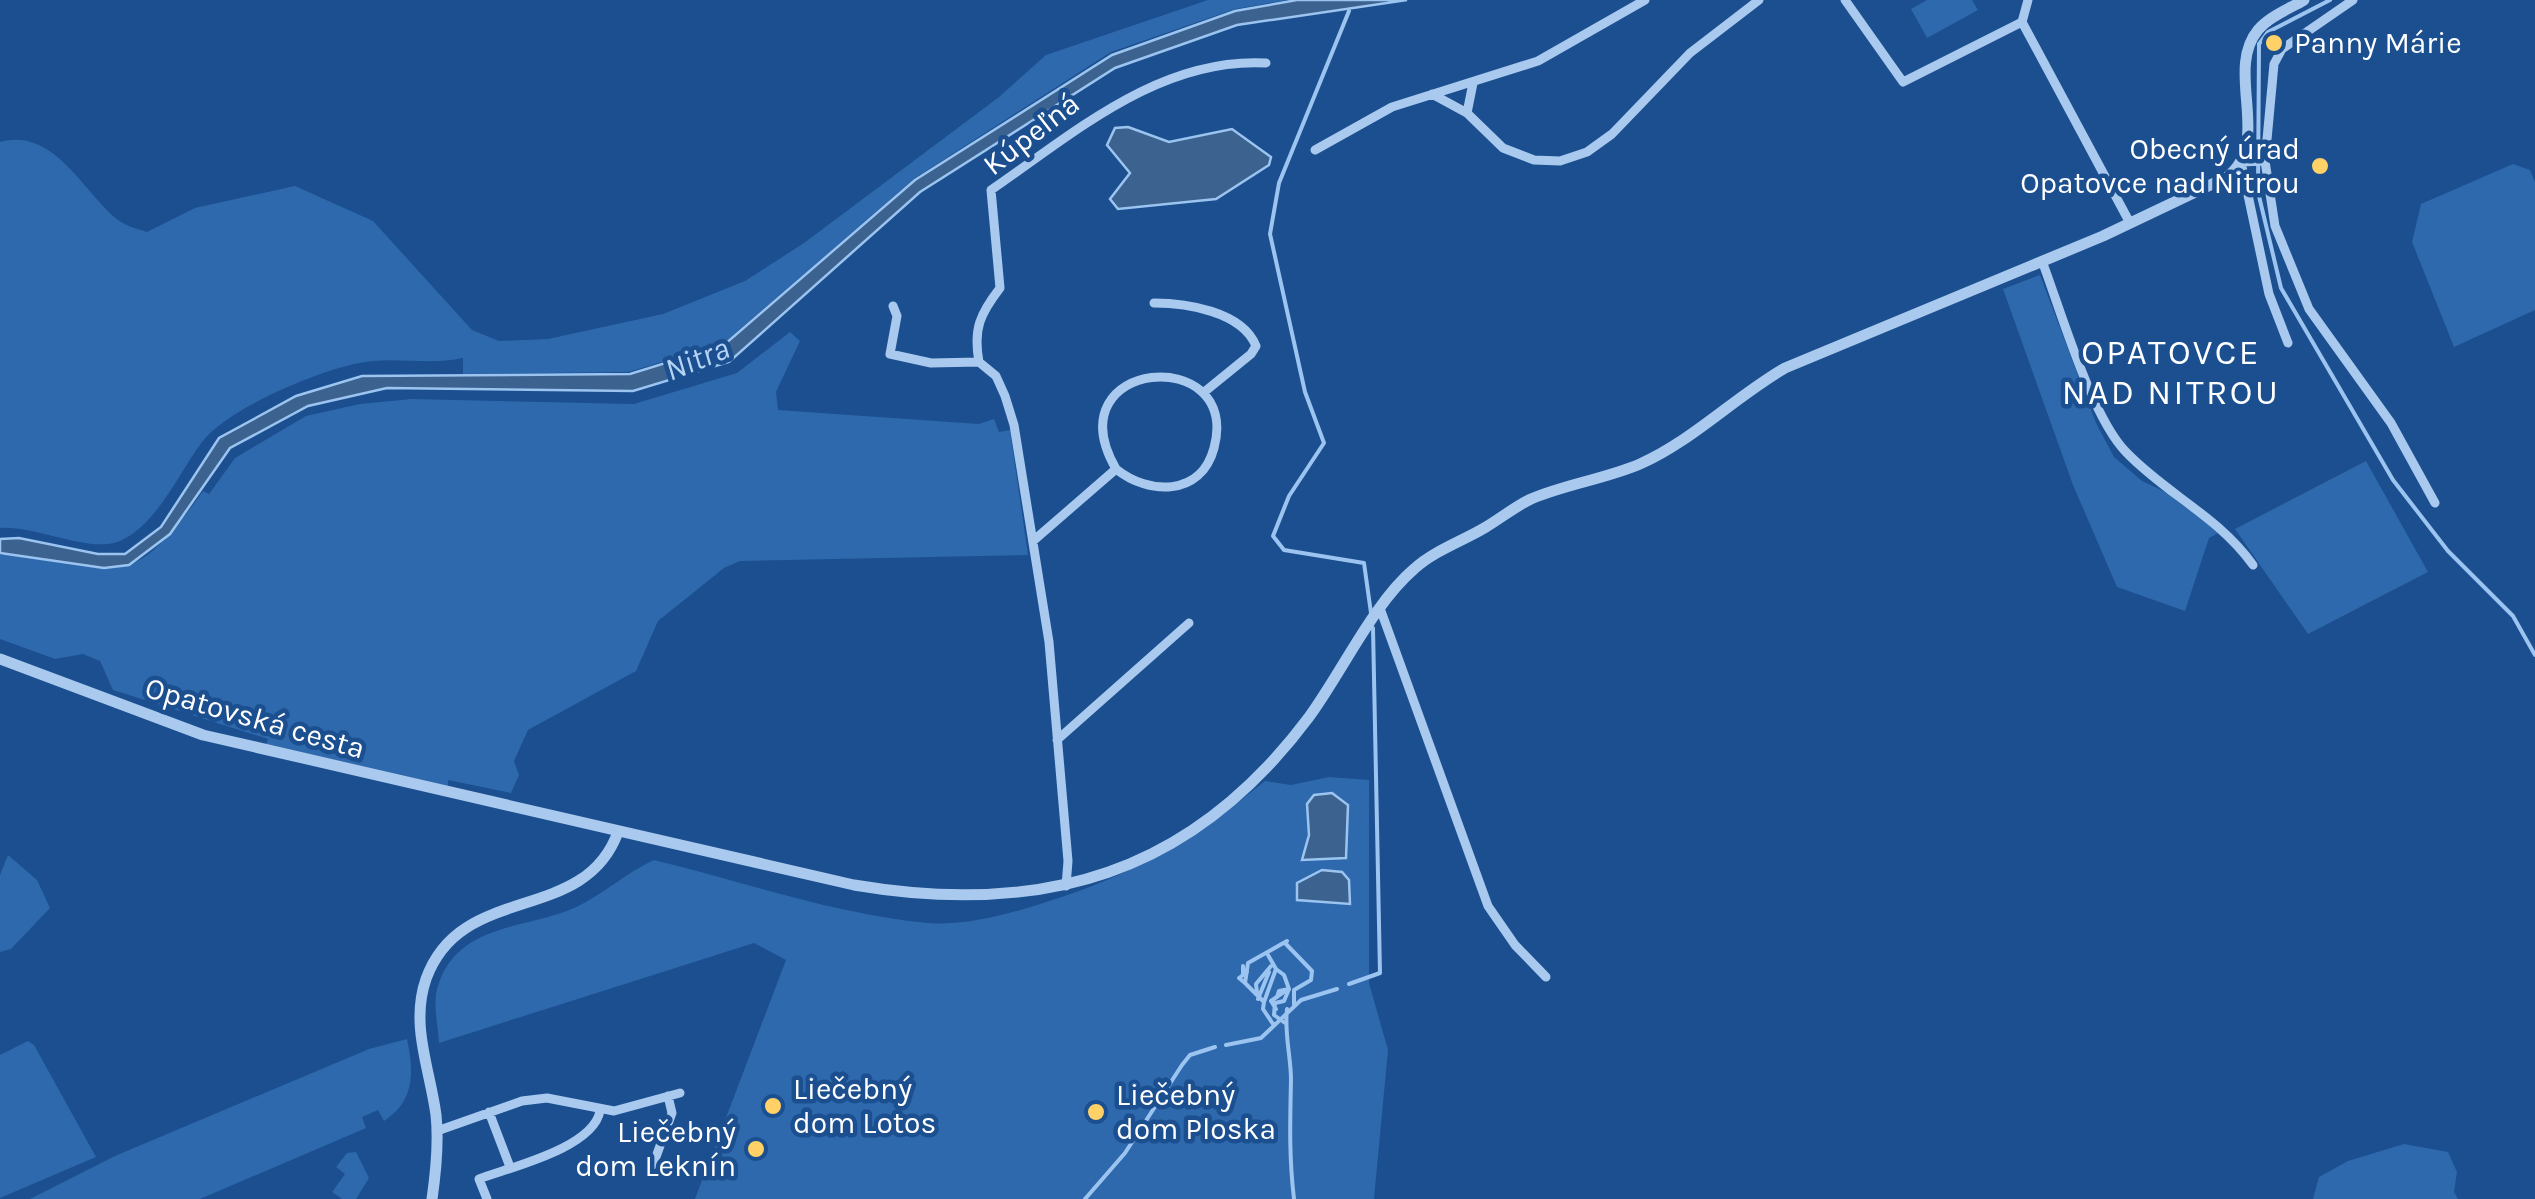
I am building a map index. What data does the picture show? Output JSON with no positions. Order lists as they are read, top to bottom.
{
  "streets": {
    "street": ["Kúpeľná", "Opatovská cesta"]
  },
  "districts": ["OPATOVCE NAD NITROU"],
  "water": ["Nitra"],
  "places": [
    "Panny Márie",
    "Obecný úrad Opatovce nad Nitrou",
    "Liečebný dom Lotos",
    "Liečebný dom Ploska",
    "Liečebný dom Leknín"
  ]
}
